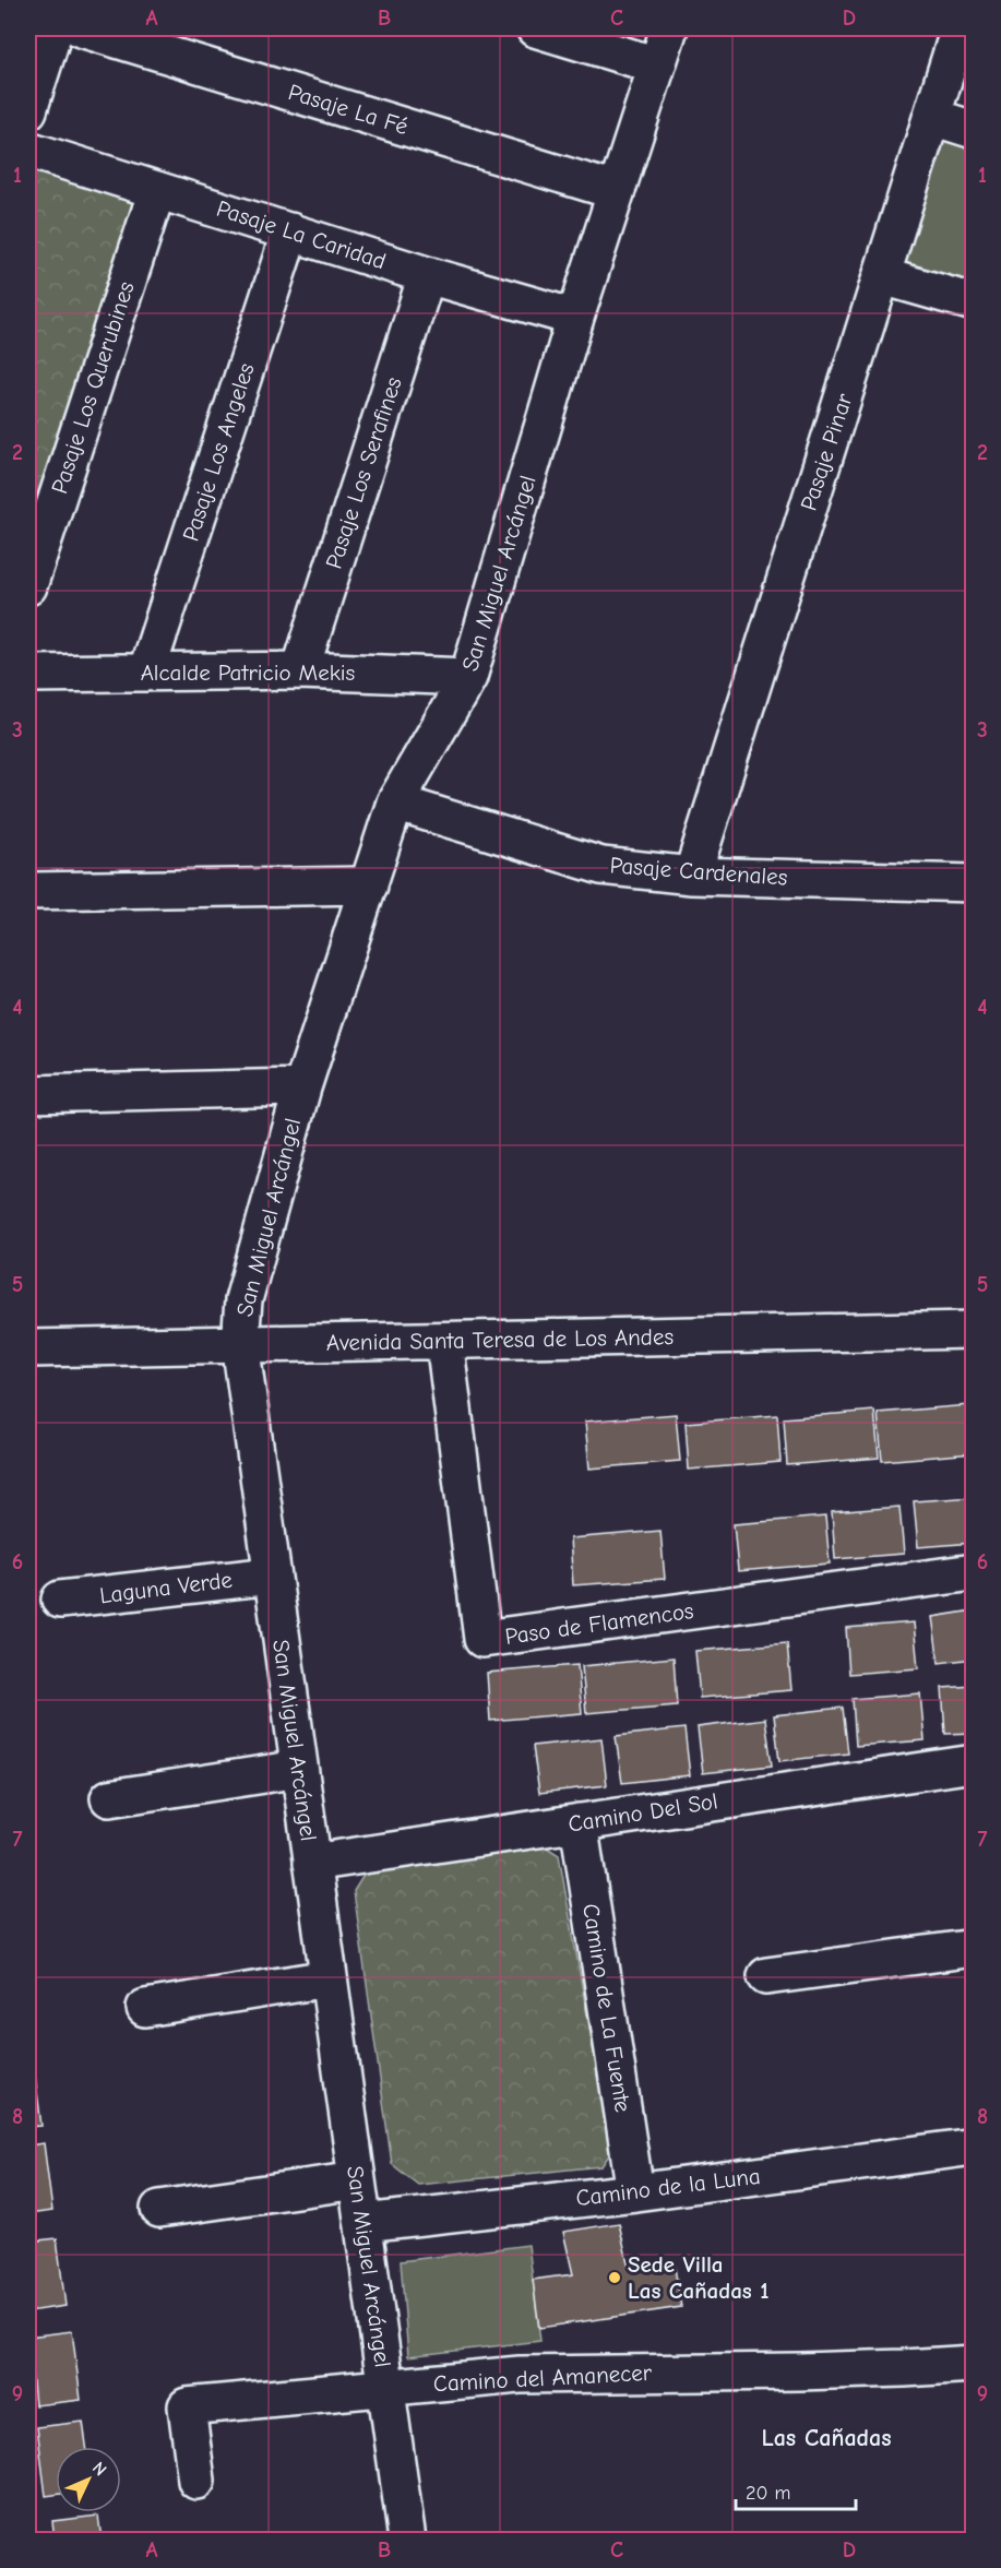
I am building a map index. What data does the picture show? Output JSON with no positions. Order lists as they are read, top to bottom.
{
  "streets": {
    "street": [
      "Pasaje La Fé",
      "Pasaje La Caridad",
      "Pasaje Los Querubines",
      "Pasaje Los Angeles",
      "Pasaje Pinar",
      "Pasaje Los Serafines",
      "San Miguel Arcángel",
      "Alcalde Patricio Mekis",
      "Pasaje Cardenales",
      "Avenida Santa Teresa de Los Andes",
      "Laguna Verde",
      "Paso de Flamencos",
      "Camino Del Sol",
      "Camino de La Fuente",
      "Camino de la Luna",
      "Camino del Amanecer"
    ]
  },
  "crossings": [
    ["Pasaje La Fé", "San Miguel Arcángel"],
    ["Pasaje La Caridad", "Pasaje Los Querubines"],
    ["Pasaje La Caridad", "Pasaje Los Angeles"],
    ["Pasaje La Caridad", "Pasaje Los Serafines"],
    ["Pasaje La Caridad", "San Miguel Arcángel"],
    ["Pasaje Los Angeles", "Alcalde Patricio Mekis"],
    ["Pasaje Pinar", "Pasaje Cardenales"],
    ["Pasaje Los Serafines", "Alcalde Patricio Mekis"],
    ["San Miguel Arcángel", "Alcalde Patricio Mekis"],
    ["San Miguel Arcángel", "Pasaje Cardenales"],
    ["San Miguel Arcángel", "Avenida Santa Teresa de Los Andes"],
    ["San Miguel Arcángel", "Laguna Verde"],
    ["San Miguel Arcángel", "Camino Del Sol"],
    ["San Miguel Arcángel", "Camino de la Luna"],
    ["San Miguel Arcángel", "Camino del Amanecer"],
    ["Avenida Santa Teresa de Los Andes", "Paso de Flamencos"],
    ["Camino Del Sol", "Camino de La Fuente"],
    ["Camino de La Fuente", "Camino de la Luna"]
  ],
  "districts": ["Las Cañadas"],
  "places": ["Sede Villa Las Cañadas 1"],
  "scale_bar": "20 m",
  "north": "top right",
  "grid": {
    "columns": [
      "A",
      "B",
      "C",
      "D"
    ],
    "rows": [
      "1",
      "2",
      "3",
      "4",
      "5",
      "6",
      "7",
      "8",
      "9"
    ]
  }
}
